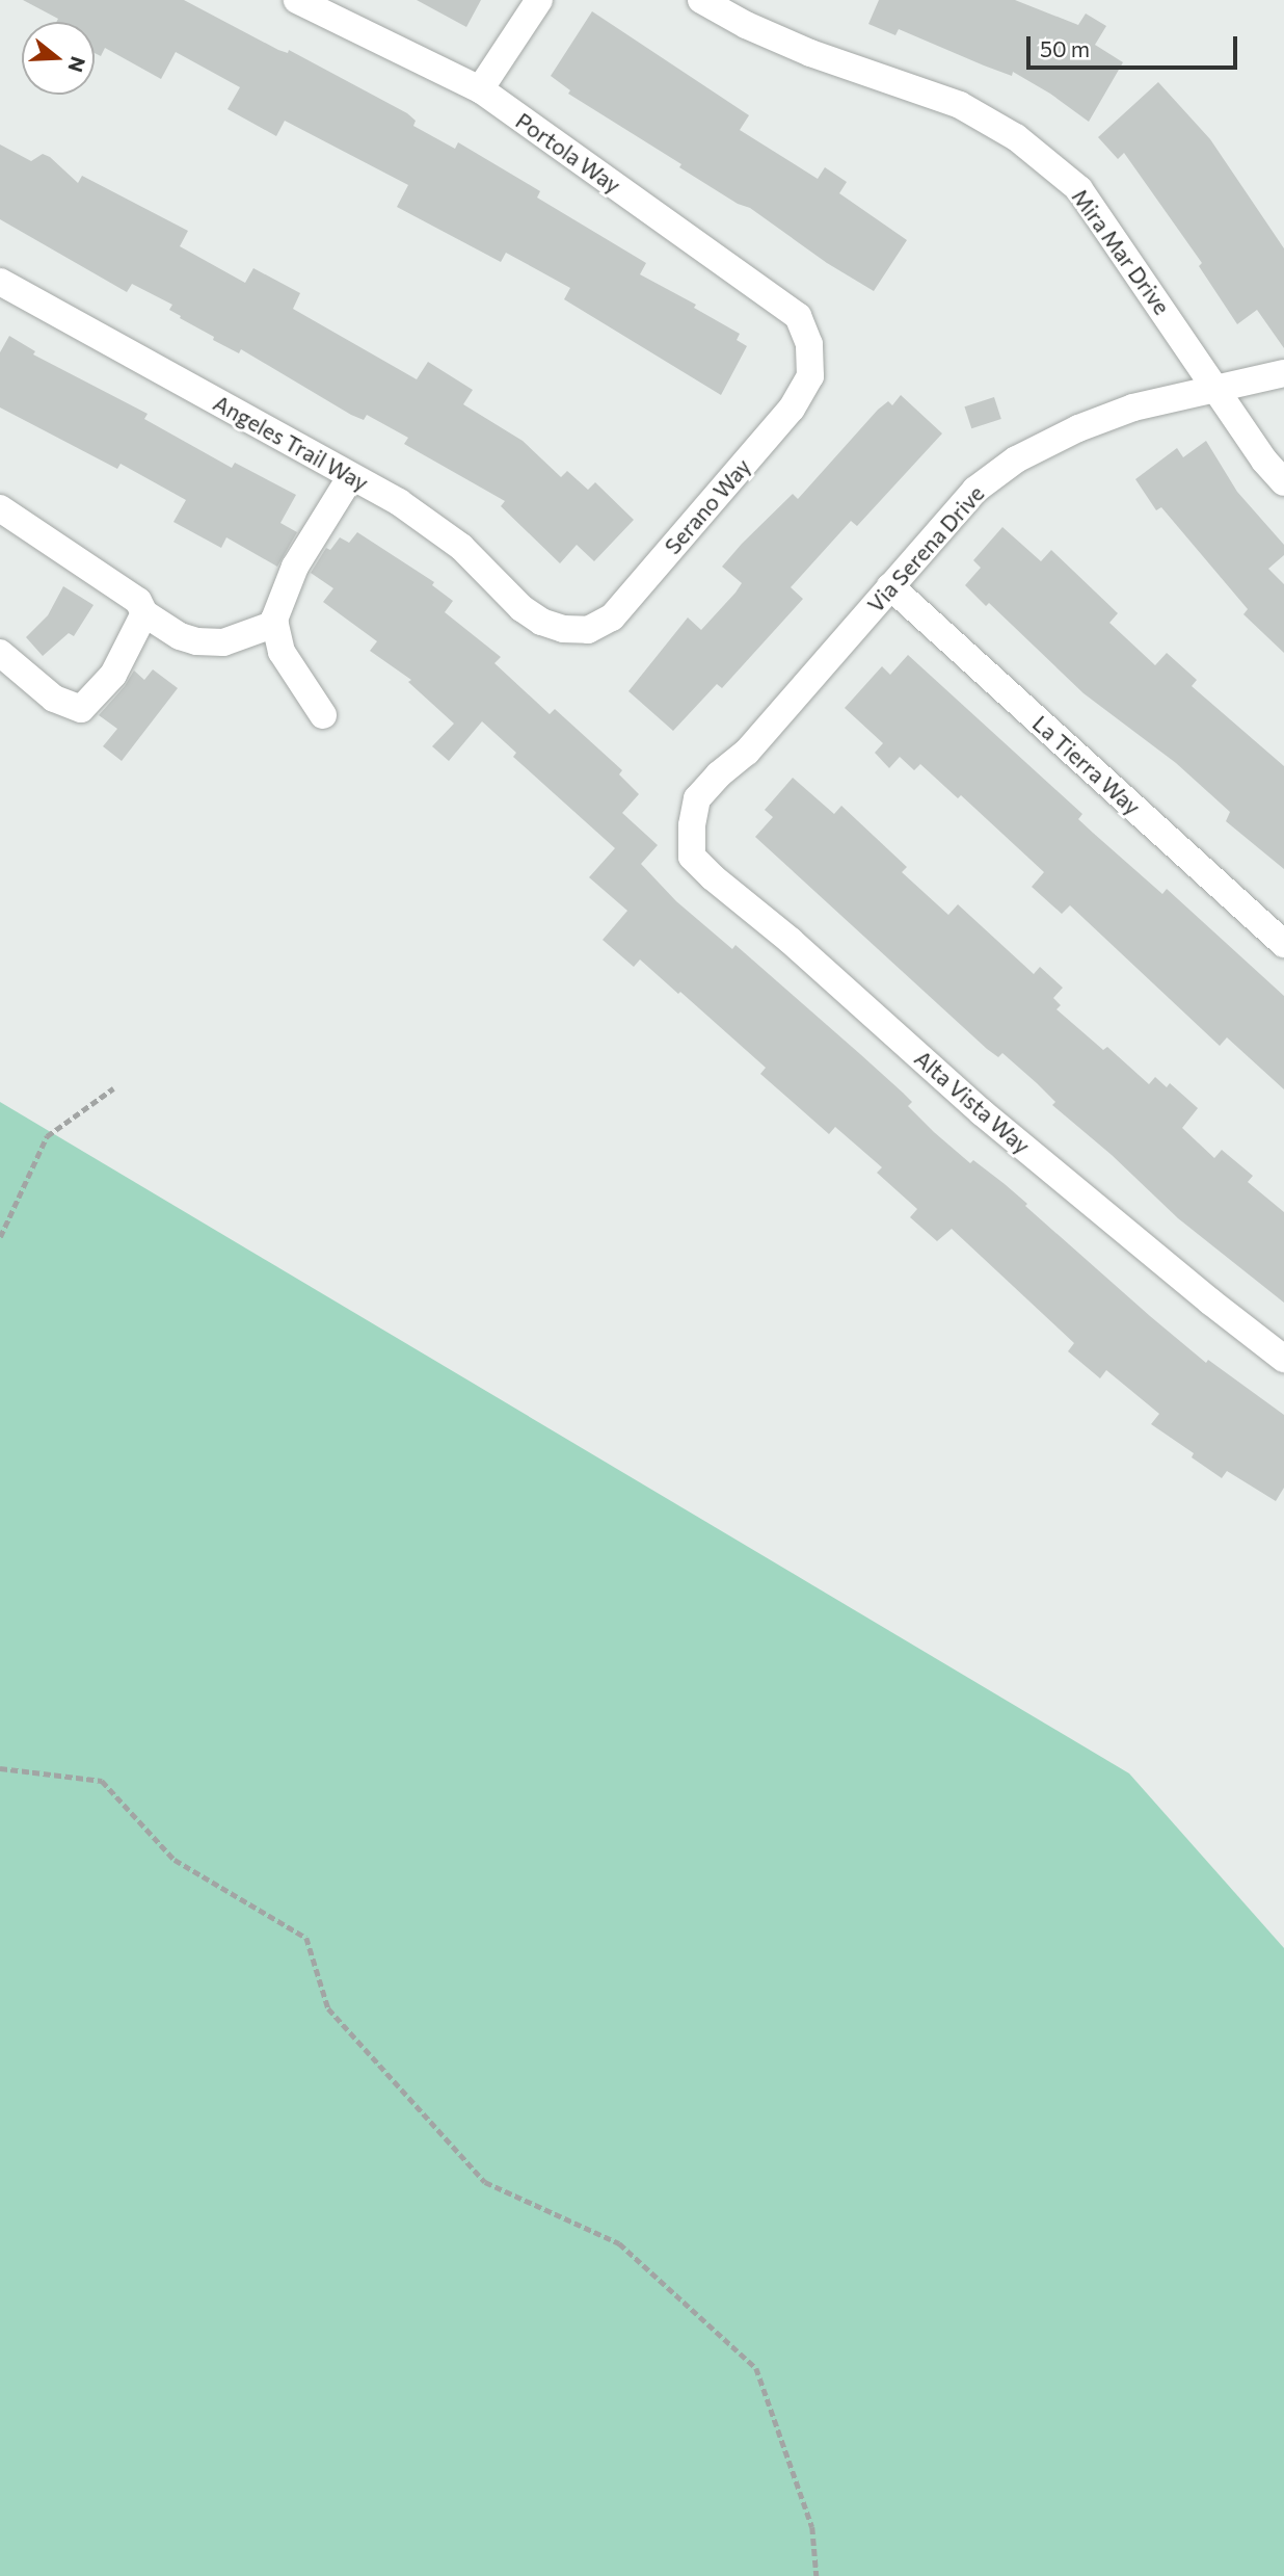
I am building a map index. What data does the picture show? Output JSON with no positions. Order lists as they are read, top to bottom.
{
  "streets": {
    "street": [
      "Portola Way",
      "Mira Mar Drive",
      "Angeles Trail Way",
      "Serano Way",
      "Via Serena Drive",
      "La Tierra Way",
      "Alta Vista Way"
    ]
  },
  "crossings": [
    ["Portola Way", "Serano Way"],
    ["Mira Mar Drive", "Via Serena Drive"],
    ["Angeles Trail Way", "Serano Way"],
    ["Via Serena Drive", "La Tierra Way"],
    ["Via Serena Drive", "Alta Vista Way"]
  ],
  "scale_bar": "50 m",
  "north": "right"
}
